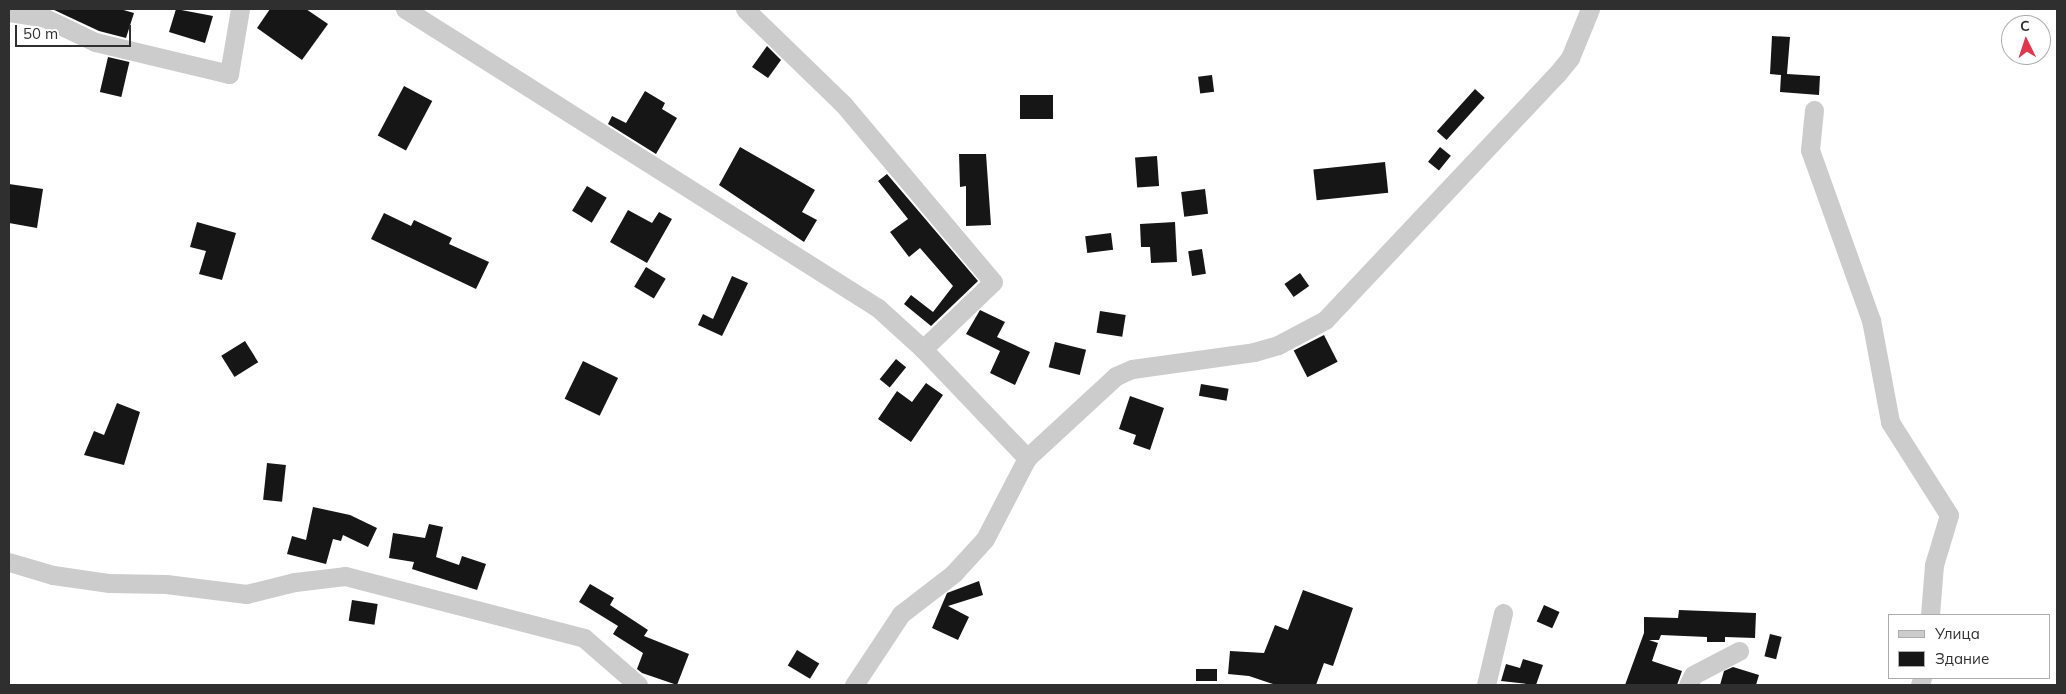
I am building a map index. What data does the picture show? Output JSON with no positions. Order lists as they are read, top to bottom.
{
  "legend": ["Улица", "Здание"],
  "scale_bar": "50 m",
  "north": "top"
}
